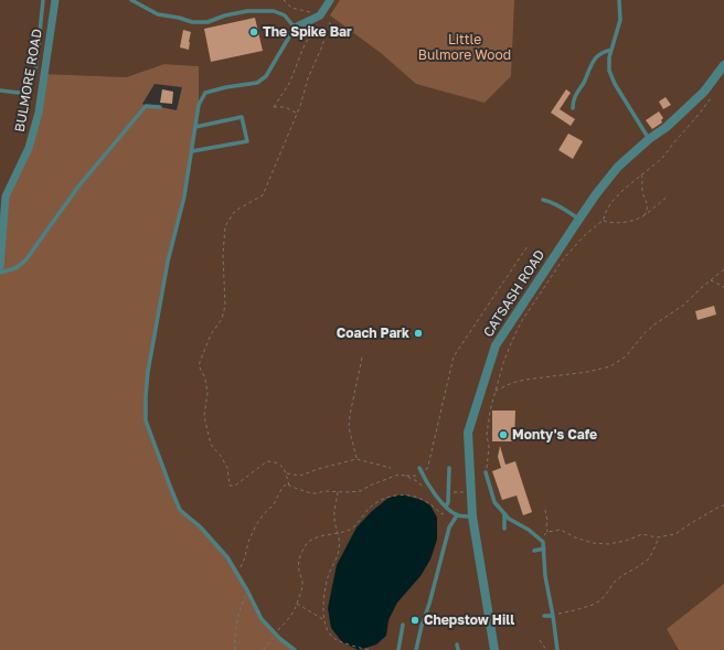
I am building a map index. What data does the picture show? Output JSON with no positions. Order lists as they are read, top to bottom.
{
  "streets": {
    "street": ["BULMORE ROAD", "CATSASH ROAD"]
  },
  "parks": ["Little Bulmore Wood"],
  "places": [
    "The Spike Bar",
    "Coach Park",
    "Monty's Cafe",
    "Chepstow Hill"
  ]
}
